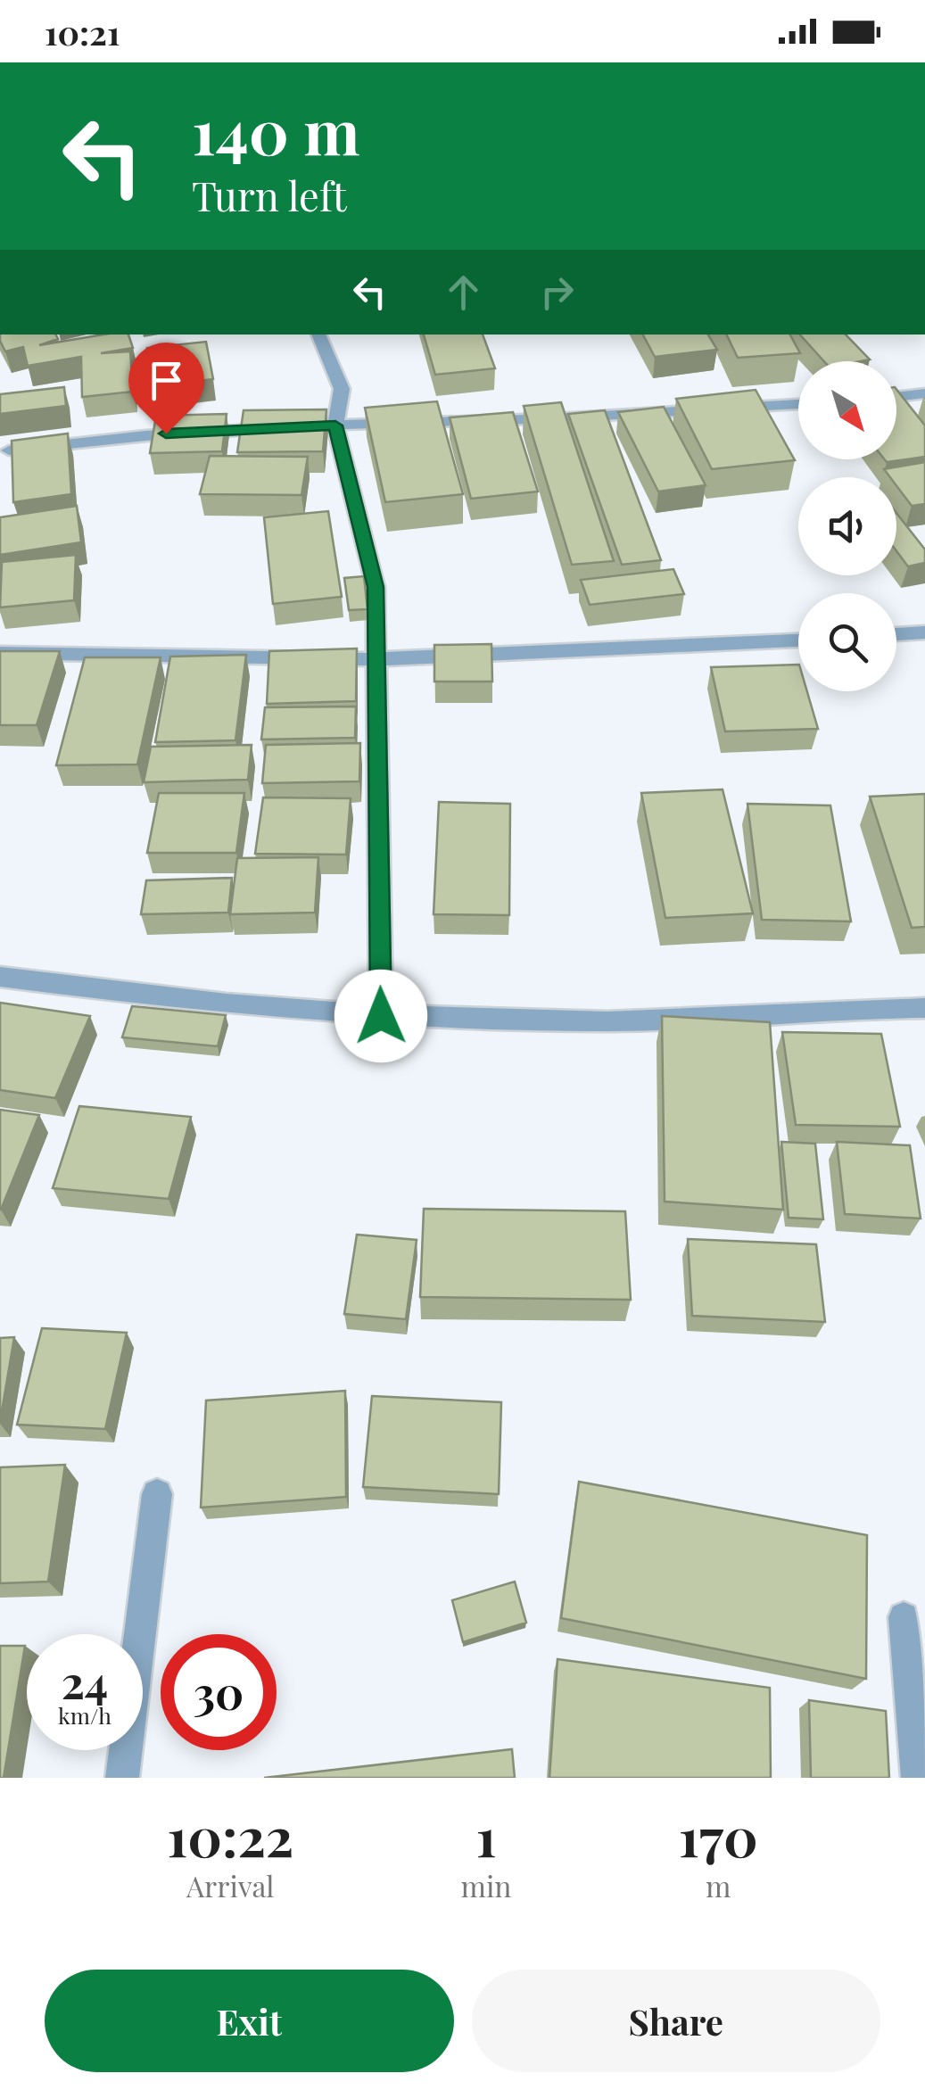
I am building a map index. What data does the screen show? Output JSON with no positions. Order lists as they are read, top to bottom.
{
  "north": "bottom right",
  "page": {
    "status": "10:21",
    "turn": ["140 m", "Turn left"],
    "speed": "24 km/h",
    "limit": "30",
    "eta": [
      "10:22",
      "Arrival",
      "1",
      "min",
      "170",
      "m"
    ],
    "buttons": ["Exit", "Share"]
  }
}
